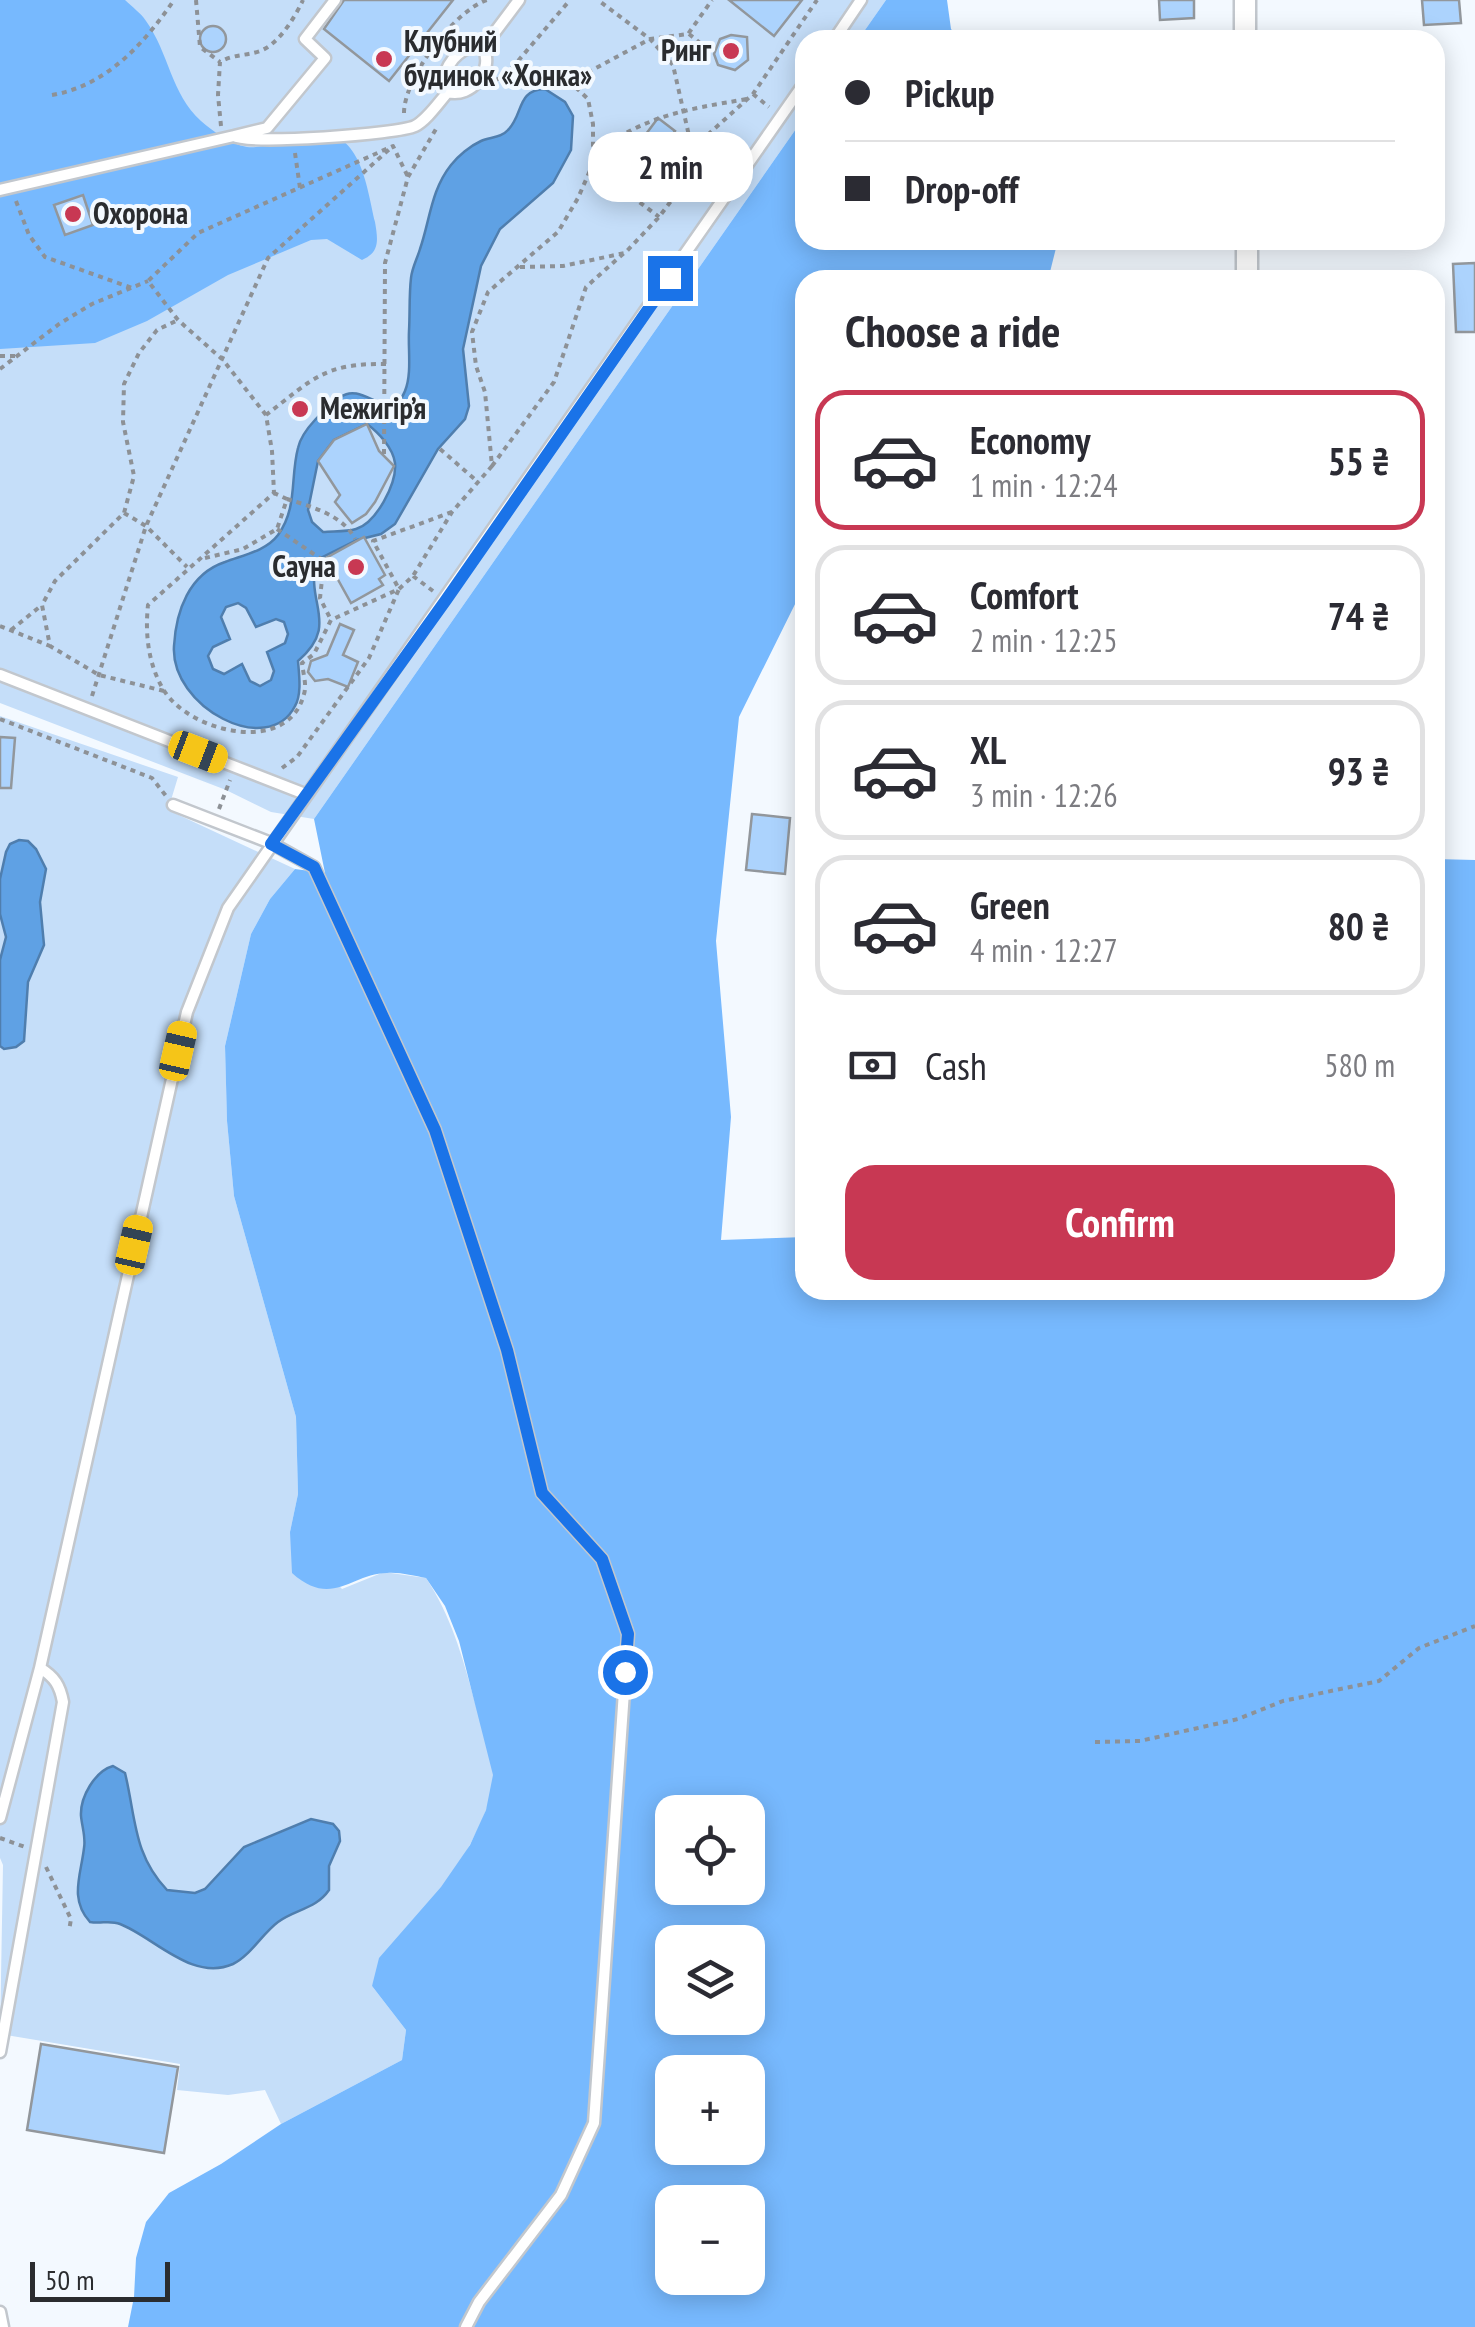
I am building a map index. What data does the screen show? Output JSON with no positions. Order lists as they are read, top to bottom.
{
  "places": [
    "Ринг",
    "Клубний будинок «Хонка»",
    "Охорона",
    "Межигір’я",
    "Сауна"
  ],
  "scale_bar": "50 m",
  "page": {
    "banner": ["Pickup", "Drop-off"],
    "bubble": "2 min",
    "heading": "Choose a ride",
    "list": [
      {
        "name": "Economy",
        "note": "1 min · 12:24",
        "value": "55 ₴"
      },
      {
        "name": "Comfort",
        "note": "2 min · 12:25",
        "value": "74 ₴"
      },
      {
        "name": "XL",
        "note": "3 min · 12:26",
        "value": "93 ₴"
      },
      {
        "name": "Green",
        "note": "4 min · 12:27",
        "value": "80 ₴"
      }
    ],
    "pay": ["Cash", "580 m"],
    "buttons": "Confirm",
    "map_buttons": ["+", "−"],
    "scale": "50 m"
  }
}
